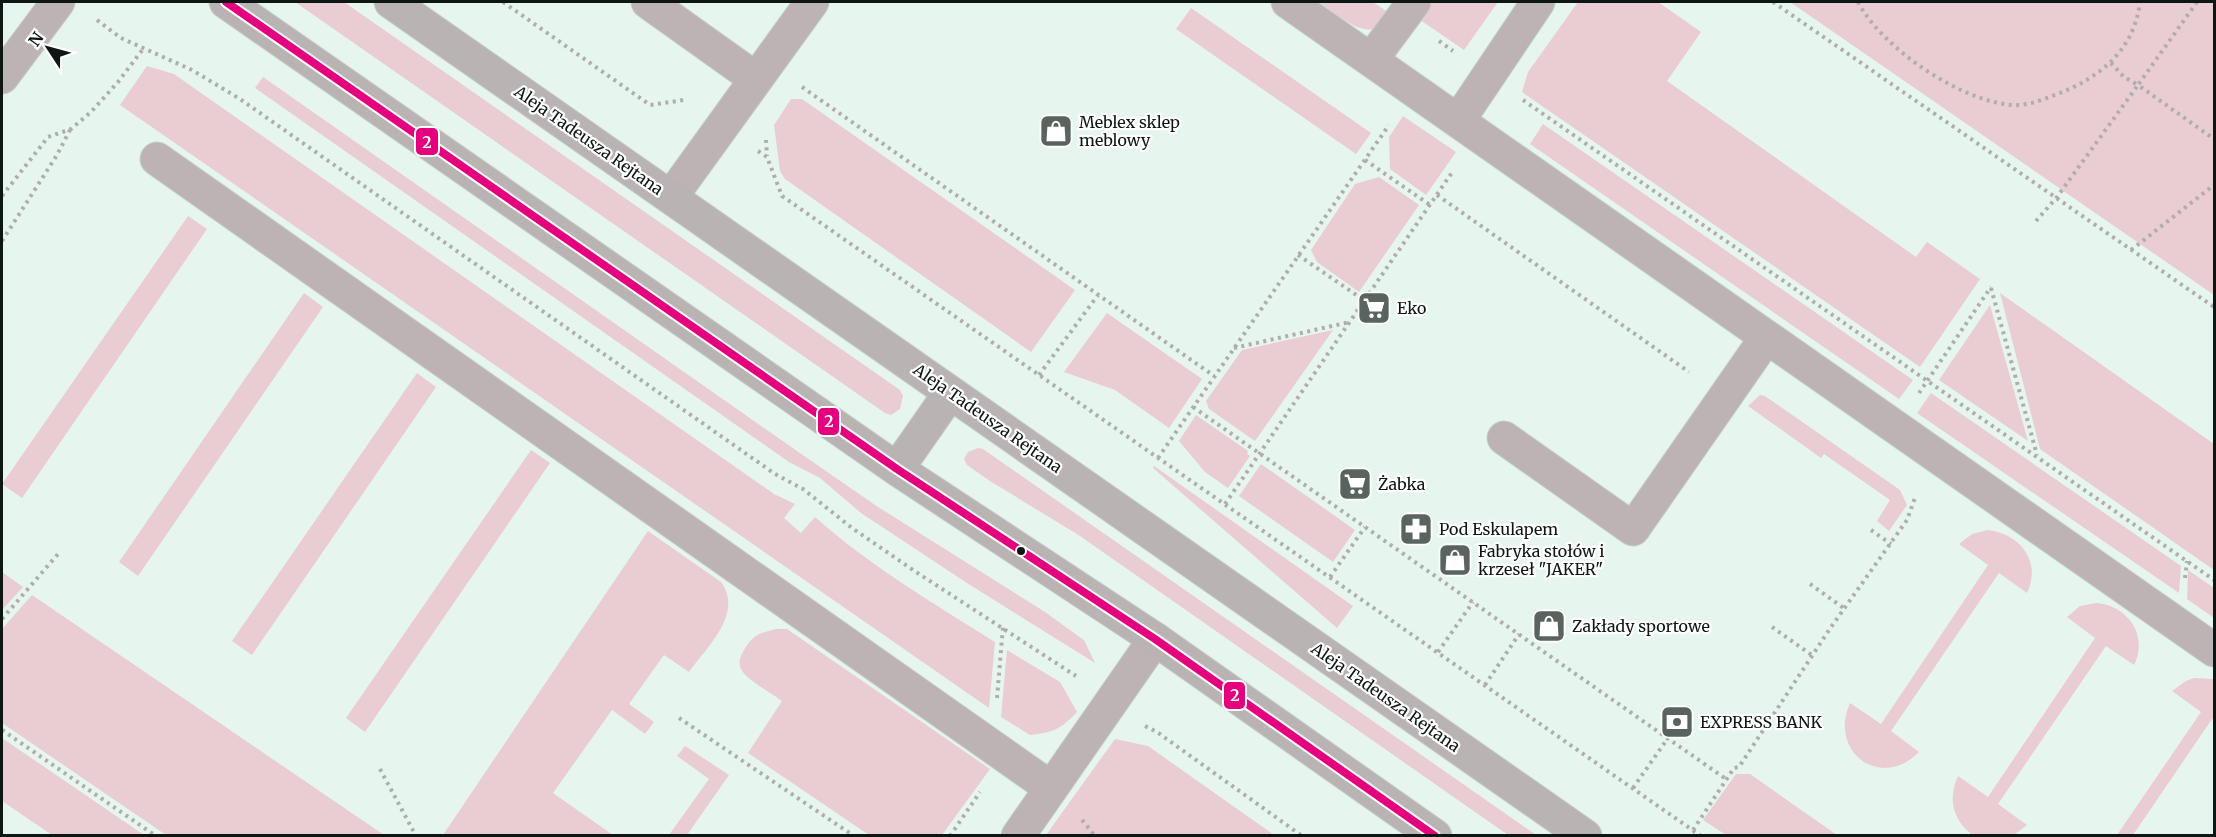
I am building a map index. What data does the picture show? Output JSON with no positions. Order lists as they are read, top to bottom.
{
  "streets": {
    "main road": ["Aleja Tadeusza Rejtana"]
  },
  "places": {
    "shop": ["Meblex sklep meblowy", "Fabryka stołów i krzeseł \"JAKER\"", "Zakłady sportowe"],
    "supermarket": ["Eko", "Żabka"],
    "pharmacy": ["Pod Eskulapem"],
    "bank": ["EXPRESS BANK"]
  },
  "lines": ["transit line 2"],
  "north": "top left"
}
